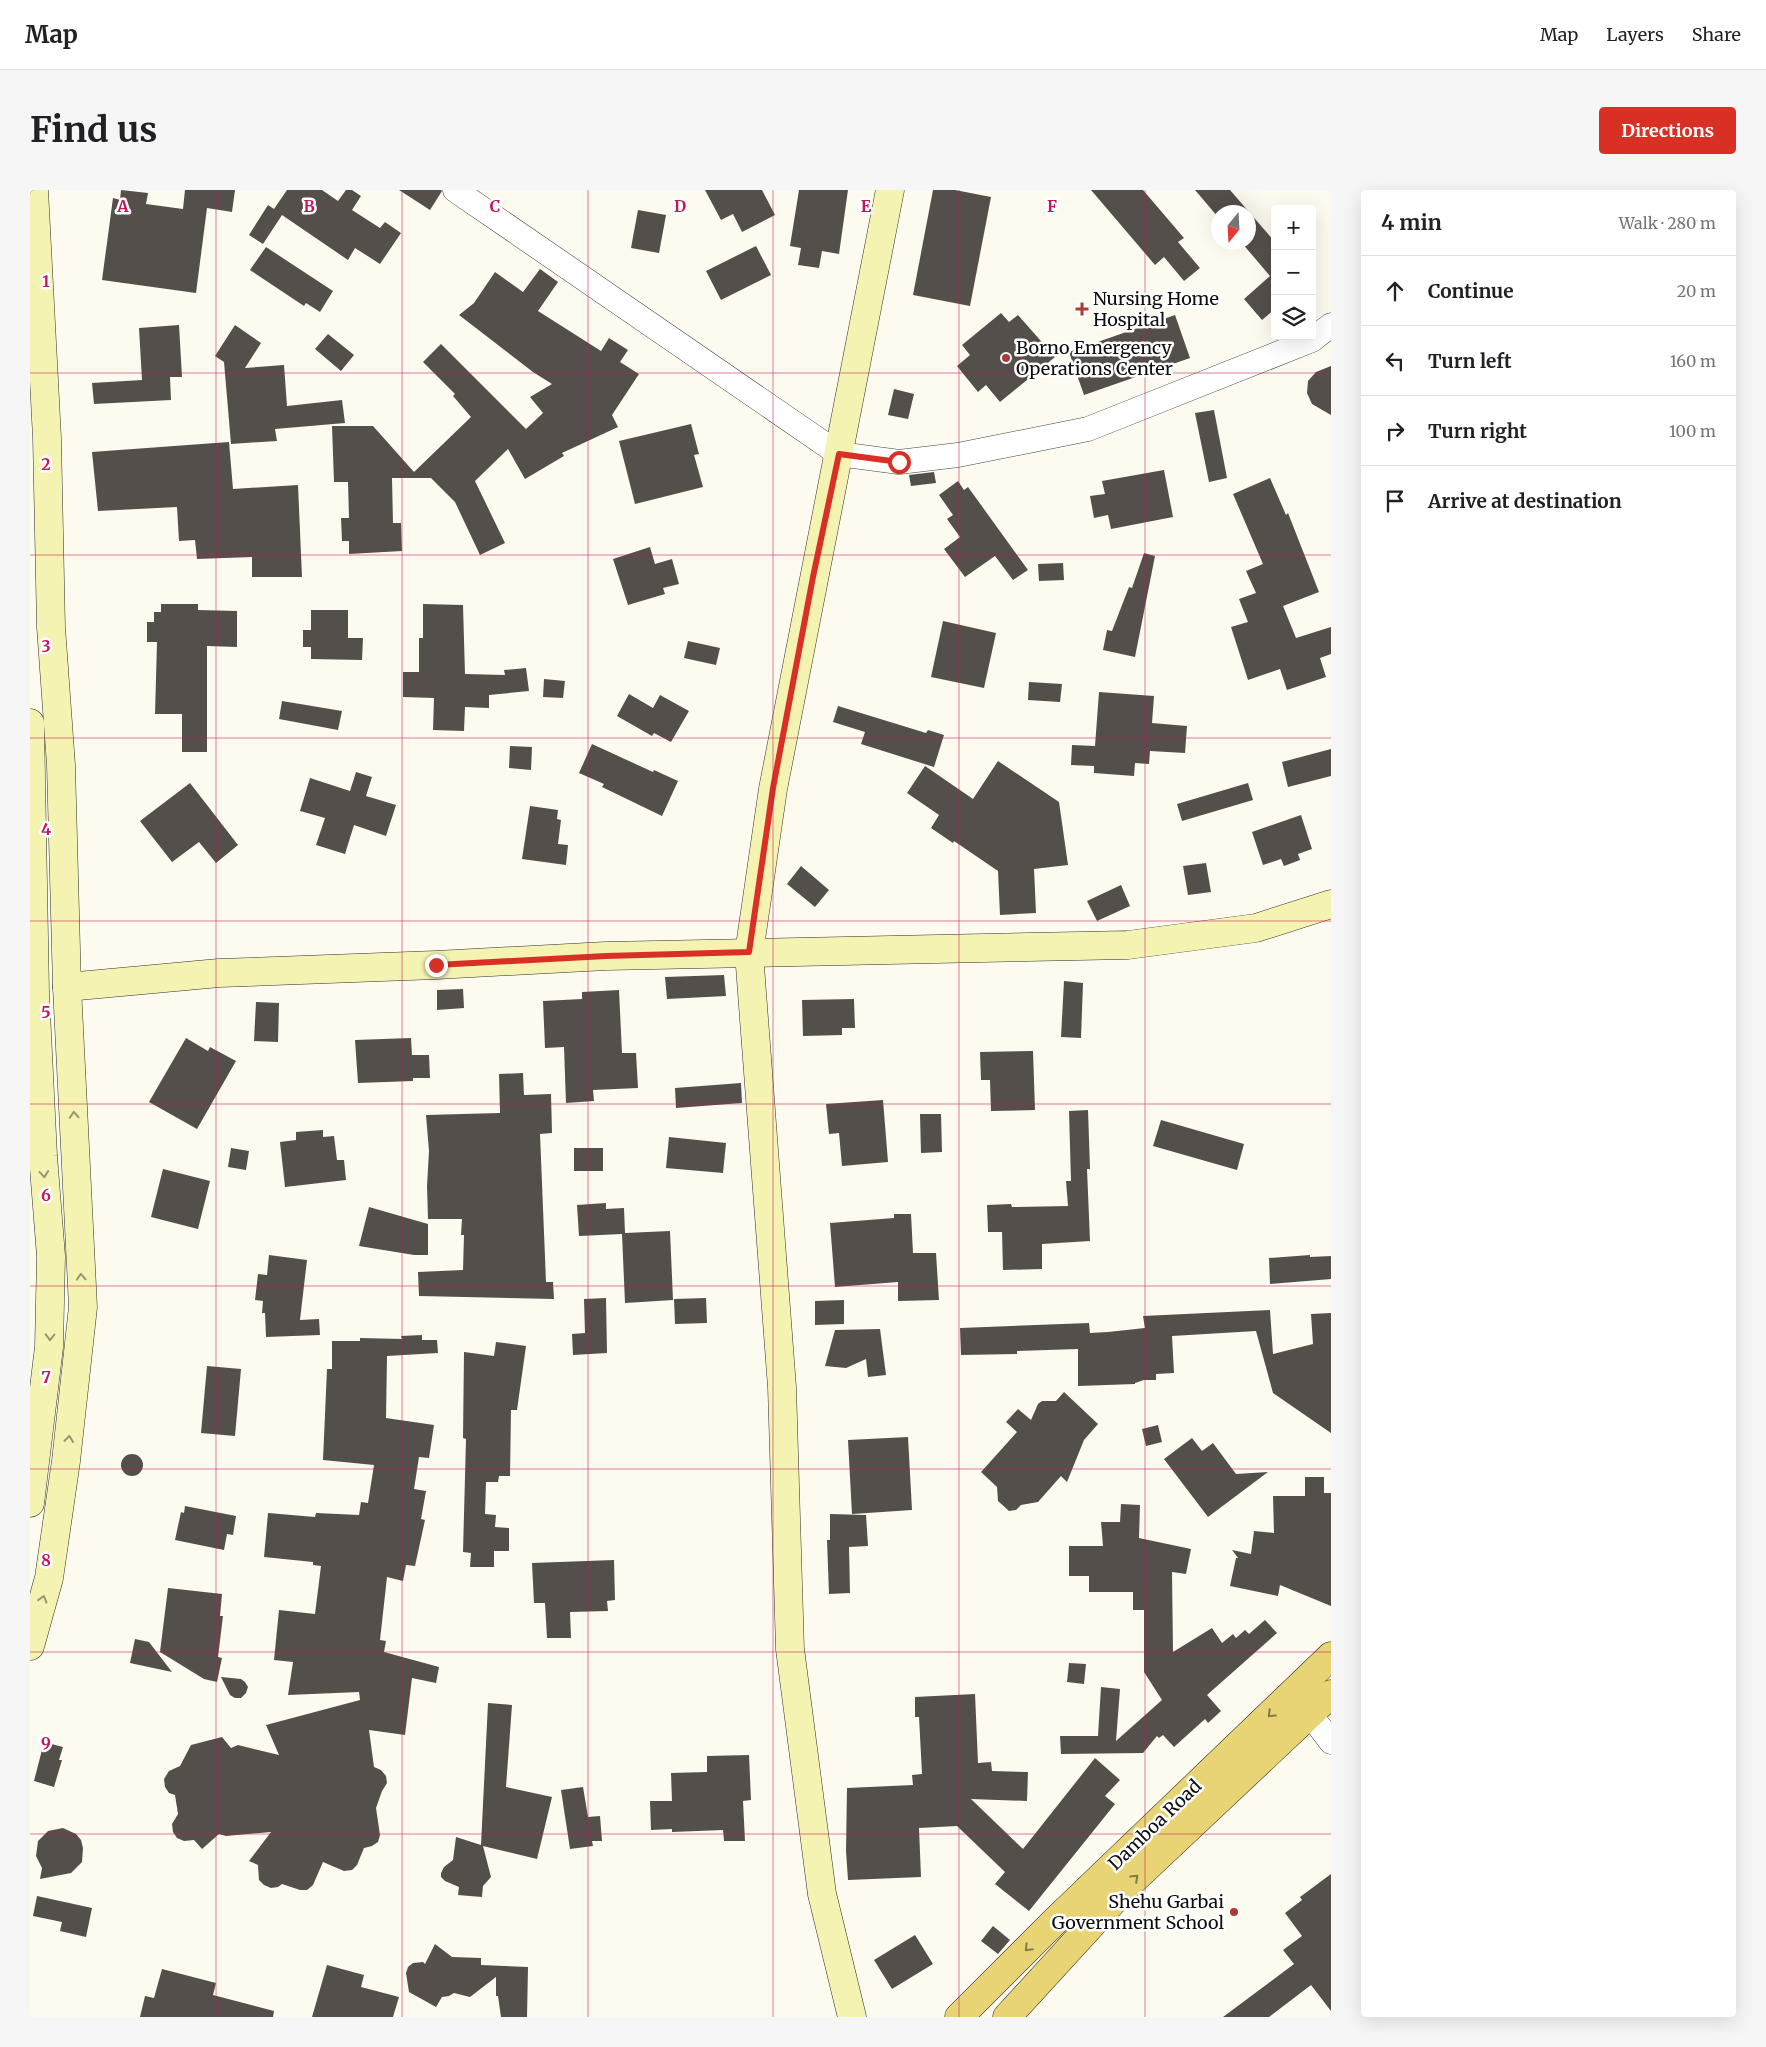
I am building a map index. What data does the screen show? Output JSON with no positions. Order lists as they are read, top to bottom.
{
  "streets": {
    "main road": ["Damboa Road"]
  },
  "places": {
    "health": ["Nursing Home Hospital"],
    "other": ["Borno Emergency Operations Center", "Shehu Garbai Government School"]
  },
  "north": "bottom",
  "page": {
    "header": "Map",
    "nav": ["Map", "Layers", "Share"],
    "buttons": "Directions",
    "title": "Find us",
    "heading": ["4 min", "Walk · 280 m"],
    "map_buttons": ["+", "−"],
    "list": [
      ["Continue", "20 m"],
      ["Turn left", "160 m"],
      ["Turn right", "100 m"],
      "Arrive at destination"
    ]
  },
  "grid": {
    "columns": [
      "A",
      "B",
      "C",
      "D",
      "E",
      "F"
    ],
    "rows": [
      "1",
      "2",
      "3",
      "4",
      "5",
      "6",
      "7",
      "8",
      "9"
    ]
  }
}
